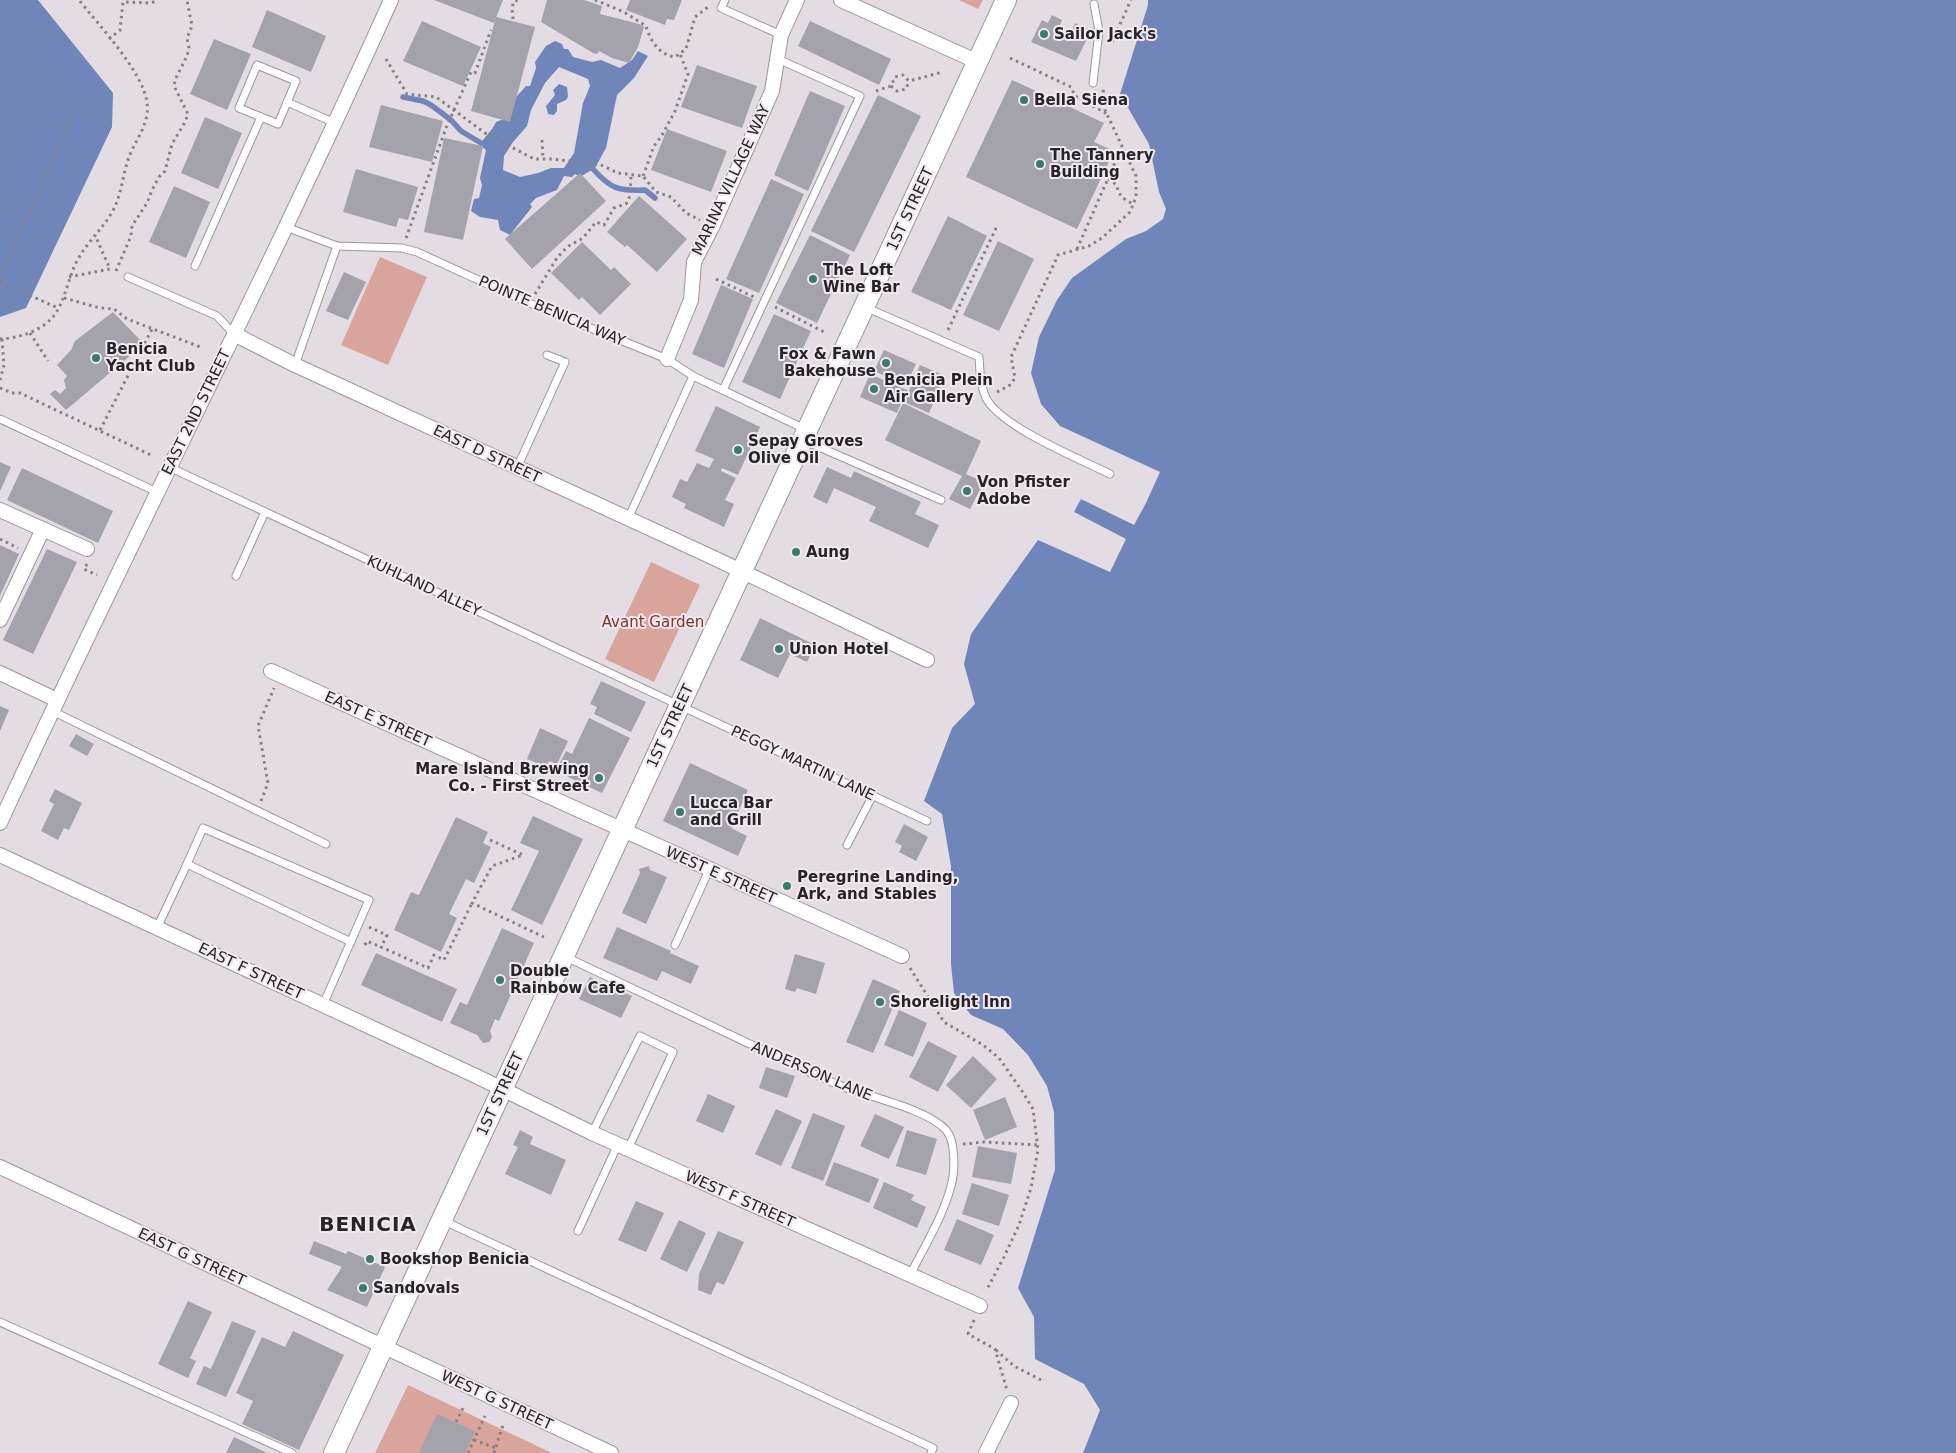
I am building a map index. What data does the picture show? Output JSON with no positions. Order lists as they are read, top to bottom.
{
  "streets": {
    "main road": ["1ST STREET"],
    "street": [
      "MARINA VILLAGE WAY",
      "EAST 2ND STREET",
      "EAST D STREET",
      "EAST E STREET",
      "WEST E STREET",
      "EAST F STREET",
      "WEST F STREET",
      "EAST G STREET",
      "WEST G STREET"
    ],
    "lane": [
      "POINTE BENICIA WAY",
      "KUHLAND ALLEY",
      "PEGGY MARTIN LANE",
      "ANDERSON LANE"
    ]
  },
  "crossings": [
    ["MARINA VILLAGE WAY", "POINTE BENICIA WAY"],
    ["1ST STREET", "POINTE BENICIA WAY"],
    ["1ST STREET", "EAST D STREET"],
    ["1ST STREET", "KUHLAND ALLEY"],
    ["1ST STREET", "EAST E STREET"],
    ["1ST STREET", "PEGGY MARTIN LANE"],
    ["1ST STREET", "WEST E STREET"],
    ["1ST STREET", "EAST F STREET"],
    ["1ST STREET", "ANDERSON LANE"],
    ["1ST STREET", "WEST F STREET"],
    ["1ST STREET", "EAST G STREET"],
    ["1ST STREET", "WEST G STREET"],
    ["POINTE BENICIA WAY", "EAST 2ND STREET"],
    ["EAST 2ND STREET", "EAST D STREET"],
    ["EAST 2ND STREET", "KUHLAND ALLEY"],
    ["KUHLAND ALLEY", "PEGGY MARTIN LANE"],
    ["EAST E STREET", "WEST E STREET"],
    ["EAST F STREET", "WEST F STREET"],
    ["ANDERSON LANE", "WEST F STREET"],
    ["EAST G STREET", "WEST G STREET"]
  ],
  "districts": ["BENICIA"],
  "parks": ["Avant Garden"],
  "places": [
    "Sailor Jack's",
    "Bella Siena",
    "The Tannery Building",
    "The Loft Wine Bar",
    "Benicia Yacht Club",
    "Fox & Fawn Bakehouse",
    "Benicia Plein Air Gallery",
    "Sepay Groves Olive Oil",
    "Von Pfister Adobe",
    "Aung",
    "Union Hotel",
    "Mare Island Brewing Co. - First Street",
    "Lucca Bar and Grill",
    "Peregrine Landing, Ark, and Stables",
    "Double Rainbow Cafe",
    "Shorelight Inn",
    "Bookshop Benicia",
    "Sandovals"
  ]
}
